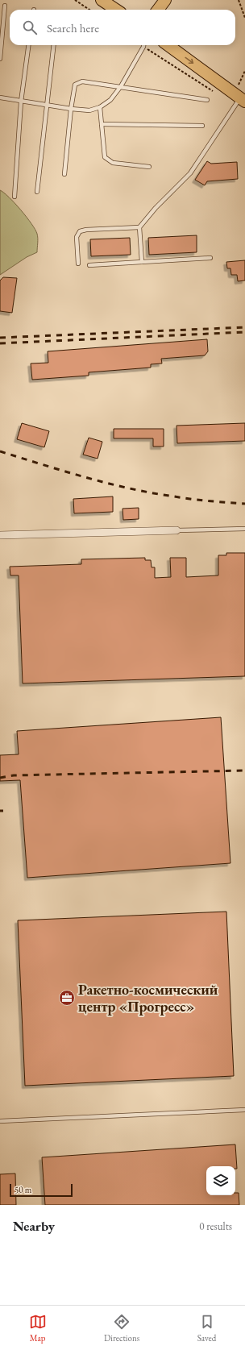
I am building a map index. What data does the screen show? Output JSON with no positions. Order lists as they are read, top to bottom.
{
  "places": {
    "office": ["Ракетно-космический центр «Прогресс»"]
  },
  "scale_bar": "50 m",
  "page": {
    "search": "Search here",
    "scale": "50 m",
    "heading": ["Nearby", "0 results"],
    "nav": ["Map", "Directions", "Saved"]
  }
}
